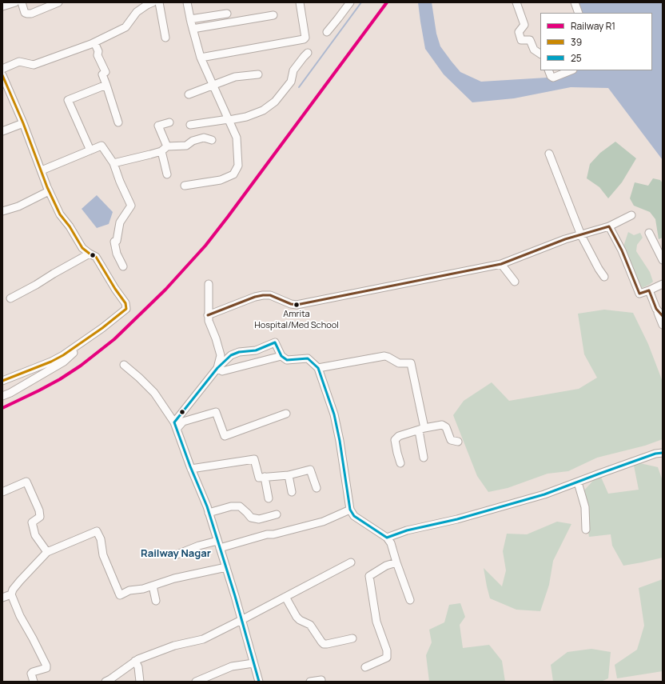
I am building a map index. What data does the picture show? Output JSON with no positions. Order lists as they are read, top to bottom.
{
  "districts": ["Railway Nagar"],
  "places": ["Amrita Hospital/Med School"],
  "lines": ["rail line R1", "transit line 39", "transit line 25"],
  "legend": ["Railway R1", "39", "25"]
}
